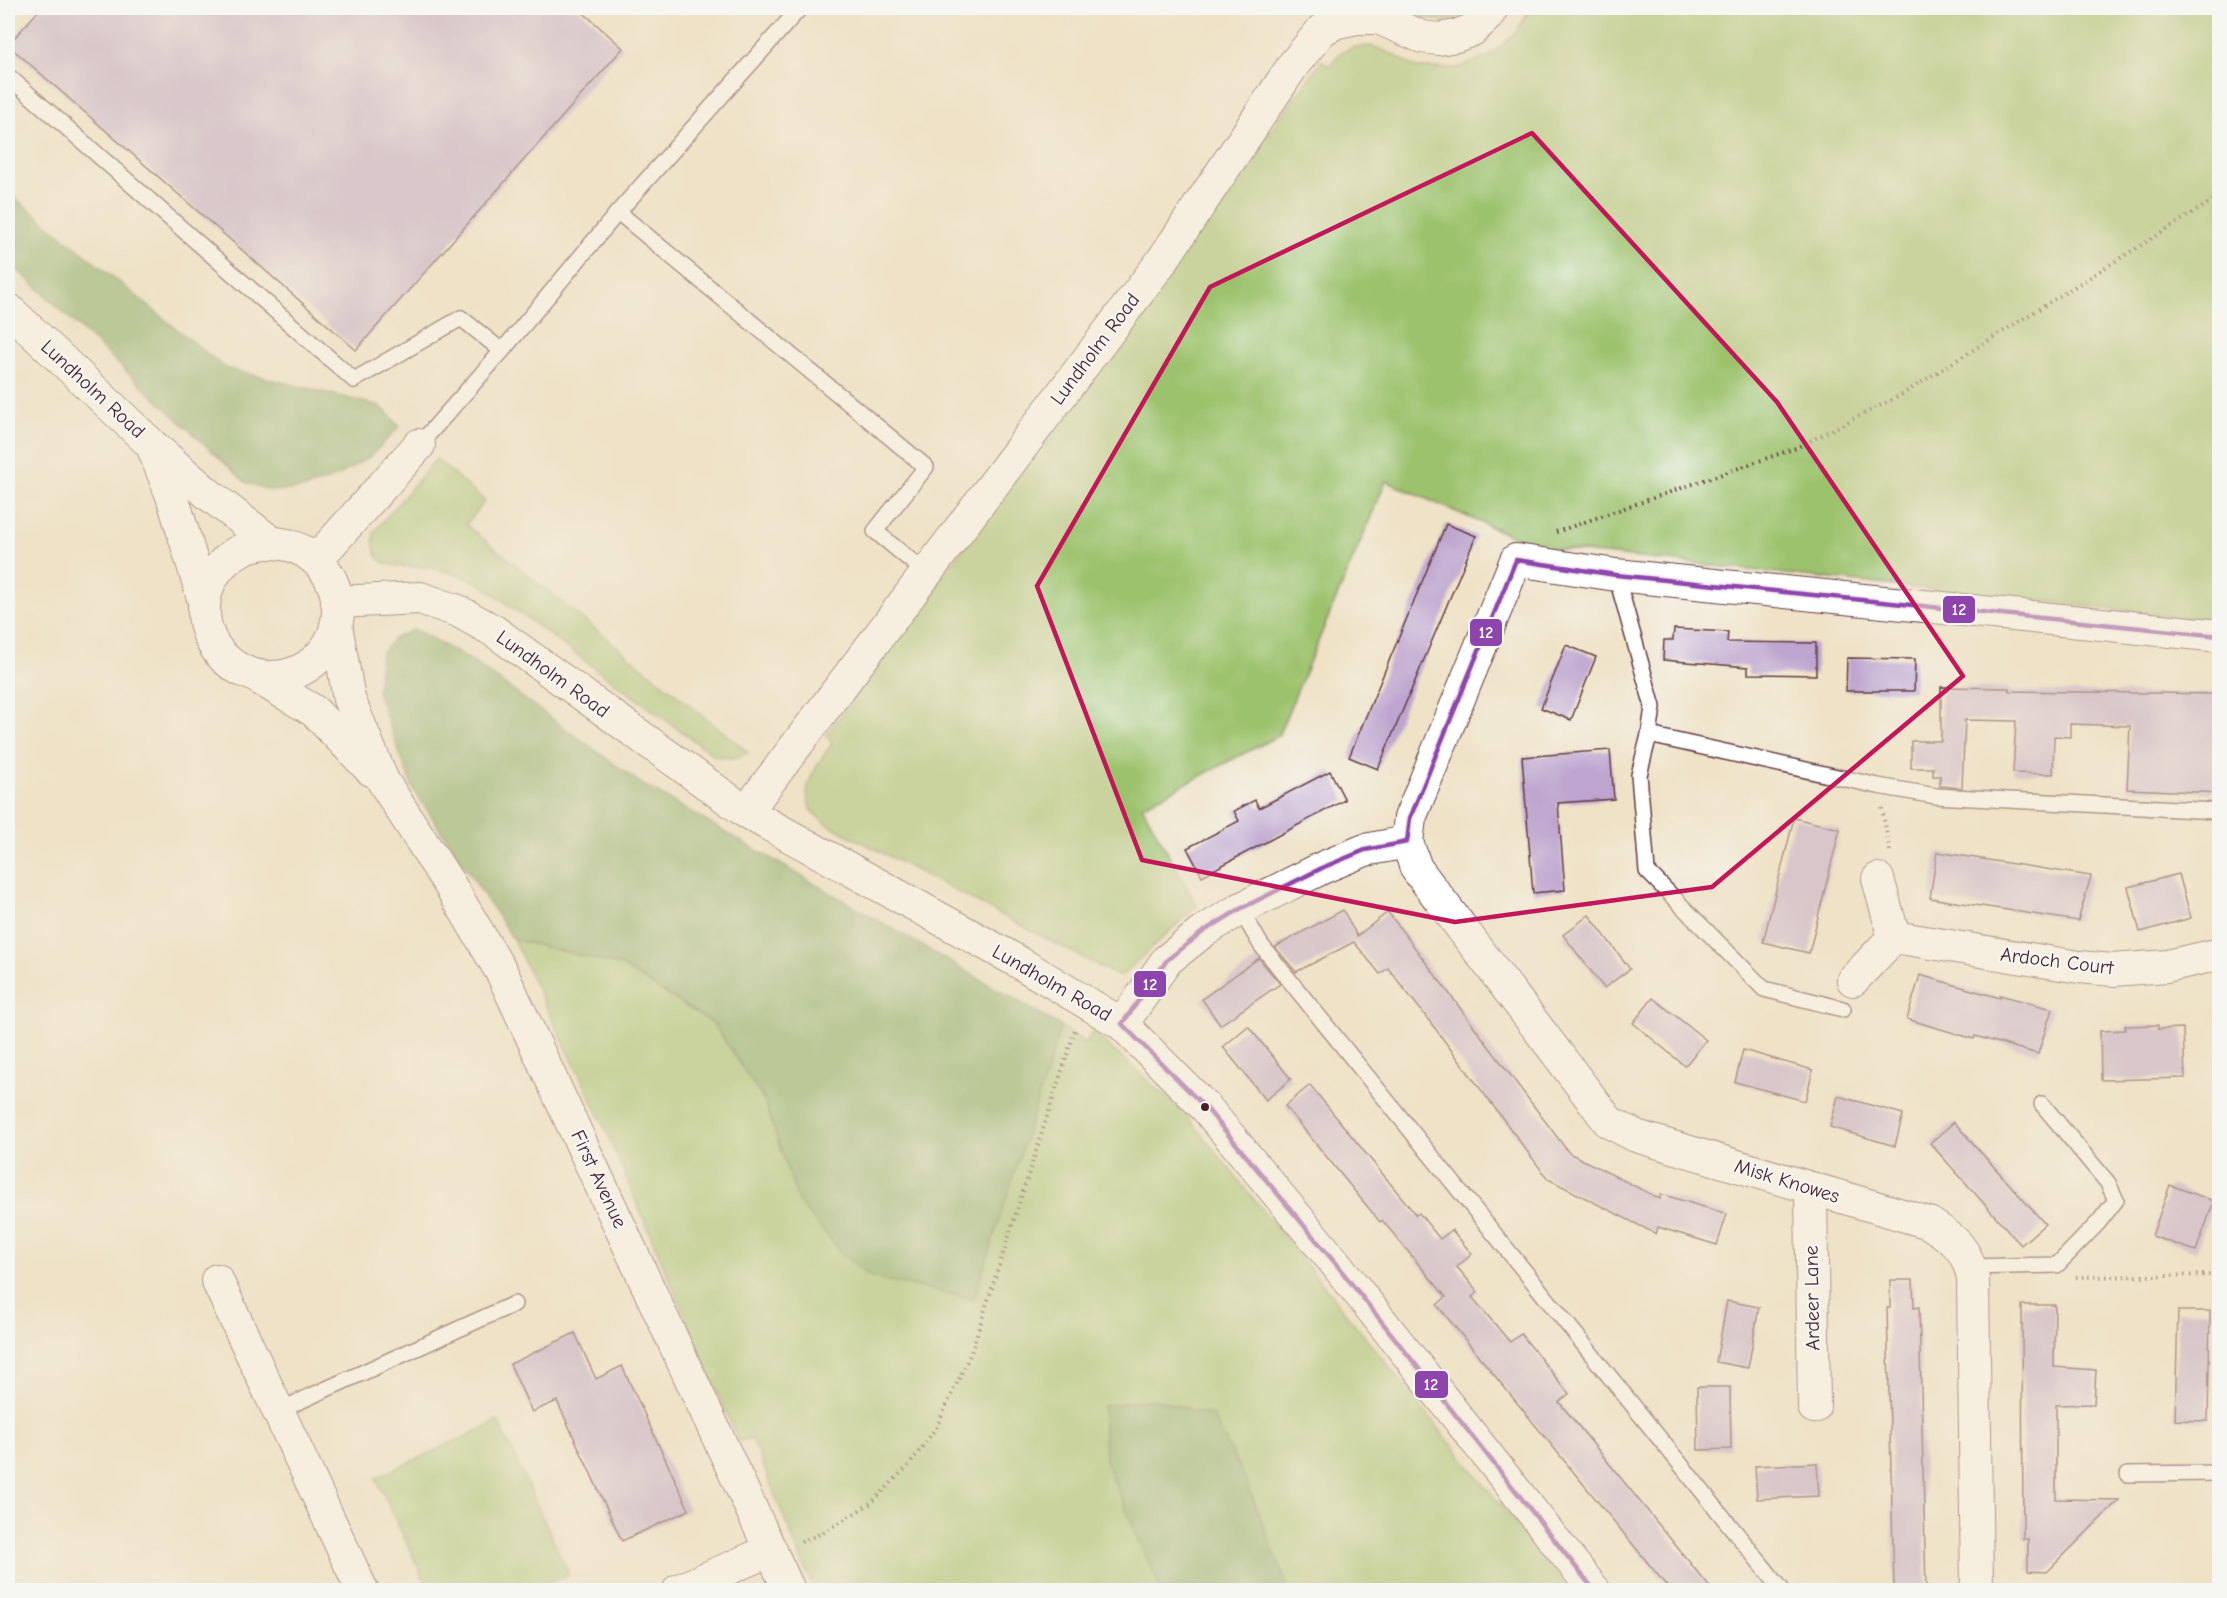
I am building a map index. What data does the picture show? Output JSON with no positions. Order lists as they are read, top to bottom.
{
  "streets": {
    "street": [
      "Lundholm Road",
      "Ardoch Court",
      "First Avenue",
      "Misk Knowes",
      "Ardeer Lane"
    ]
  },
  "crossings": [
    ["Lundholm Road", "First Avenue"],
    ["Misk Knowes", "Ardeer Lane"]
  ],
  "lines": ["transit line 12"]
}
